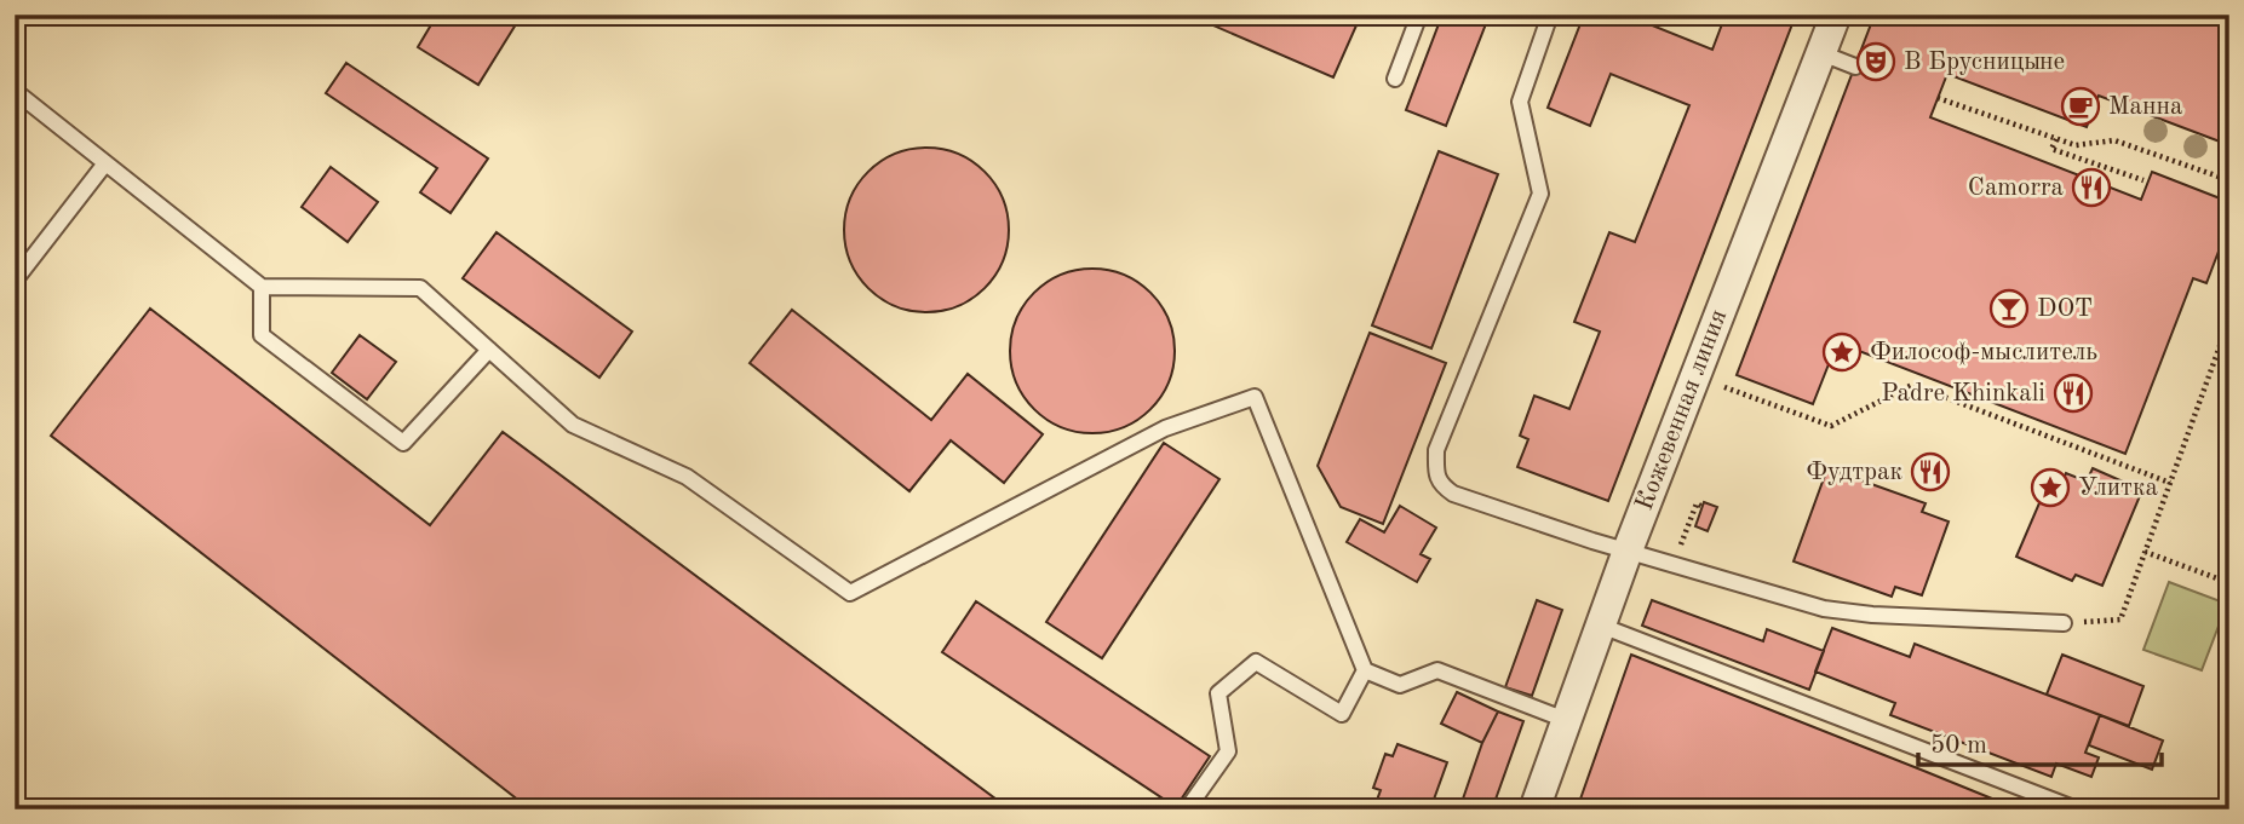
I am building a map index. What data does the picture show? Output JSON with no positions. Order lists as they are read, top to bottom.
{
  "streets": {
    "street": ["Кожевенная линия"]
  },
  "places": {
    "theatre": ["В Брусницыне"],
    "cafe": ["Манна"],
    "restaurant": ["Camorra", "Padre Khinkali", "Фудтрак"],
    "bar": ["DOT"],
    "place": ["Философ-мыслитель", "Улитка"]
  },
  "scale_bar": "50 m"
}
